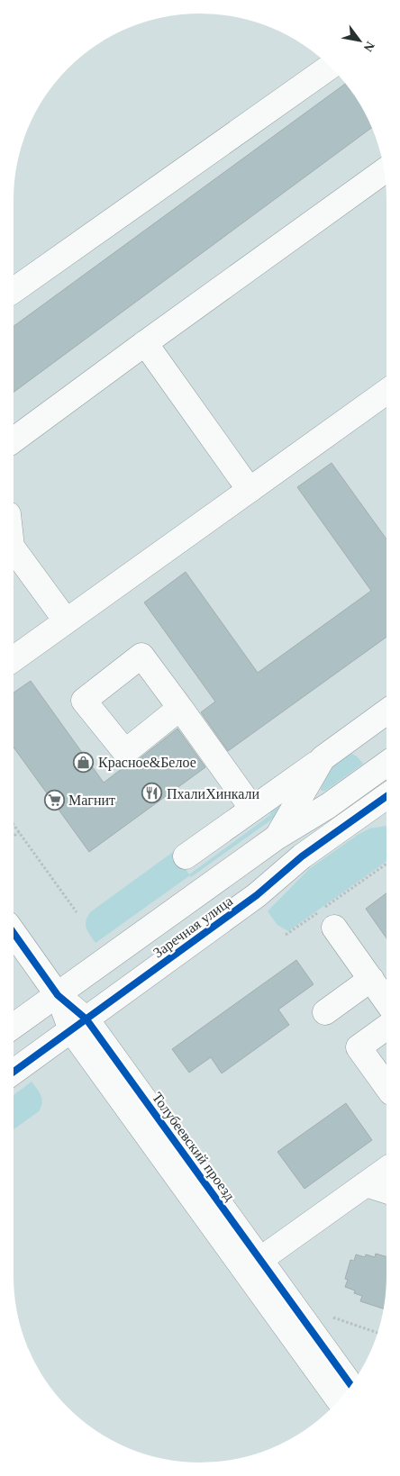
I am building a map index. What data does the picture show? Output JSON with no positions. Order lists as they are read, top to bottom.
{
  "streets": {
    "street": ["Заречная улица", "Толубеевский проезд"]
  },
  "crossings": [
    ["Заречная улица", "Толубеевский проезд"]
  ],
  "places": {
    "shop": ["Красное&Белое"],
    "restaurant": ["ПхалиХинкали"],
    "supermarket": ["Магнит"]
  },
  "north": "bottom right"
}
